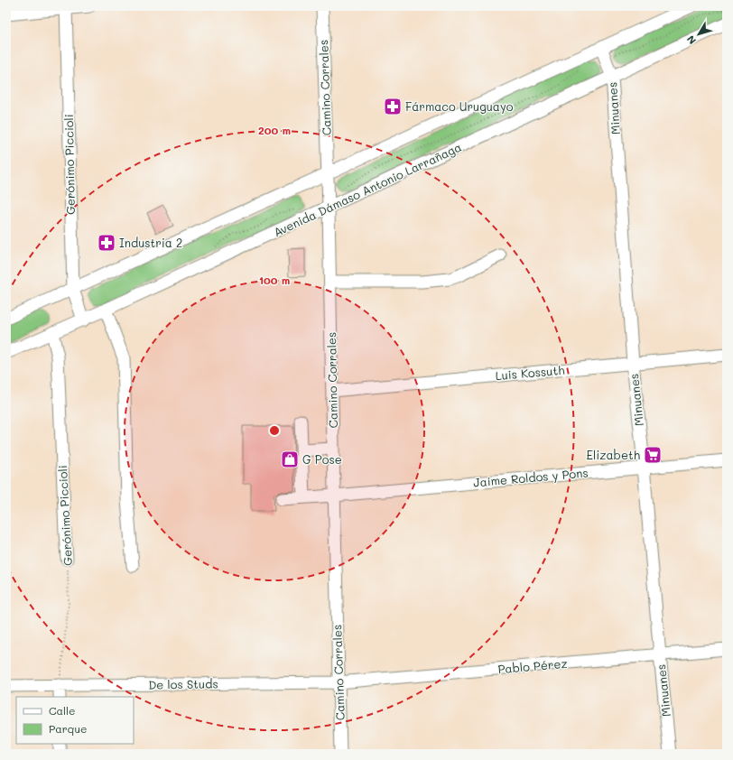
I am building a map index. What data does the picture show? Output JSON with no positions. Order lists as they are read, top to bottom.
{
  "streets": {
    "street": [
      "Camino Corrales",
      "Minuanes",
      "Gerónimo Piccioli",
      "Avenida Dámaso Antonio Larrañaga",
      "Luis Kossuth",
      "Jaime Roldos y Pons",
      "Pablo Pérez",
      "De los Studs"
    ]
  },
  "crossings": [
    ["Camino Corrales", "Avenida Dámaso Antonio Larrañaga"],
    ["Camino Corrales", "Luis Kossuth"],
    ["Camino Corrales", "Jaime Roldos y Pons"],
    ["Camino Corrales", "Pablo Pérez"],
    ["Camino Corrales", "De los Studs"],
    ["Minuanes", "Avenida Dámaso Antonio Larrañaga"],
    ["Minuanes", "Luis Kossuth"],
    ["Minuanes", "Jaime Roldos y Pons"],
    ["Minuanes", "Pablo Pérez"],
    ["Gerónimo Piccioli", "Avenida Dámaso Antonio Larrañaga"],
    ["Gerónimo Piccioli", "De los Studs"],
    ["Pablo Pérez", "De los Studs"]
  ],
  "places": {
    "pharmacy": ["Fármaco Uruguayo", "Industria 2"],
    "supermarket": ["Elizabeth"],
    "shop": ["G Pose"]
  },
  "legend": ["Calle", "Parque"],
  "north": "bottom left",
  "rings": ["200 m", "100 m"]
}
